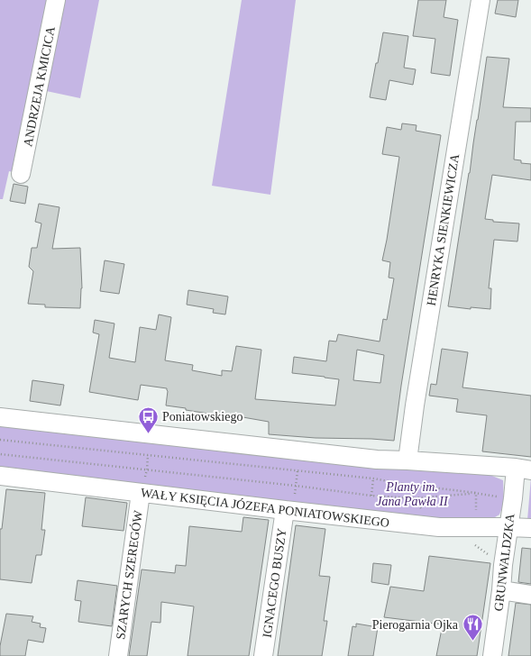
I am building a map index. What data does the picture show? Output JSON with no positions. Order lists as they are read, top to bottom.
{
  "streets": {
    "street": [
      "ANDRZEJA KMICICA",
      "HENRYKA SIENKIEWICZA",
      "WAŁY KSIĘCIA JÓZEFA PONIATOWSKIEGO",
      "GRUNWALDZKA",
      "SZARYCH SZEREGÓW",
      "IGNACEGO BUSZY"
    ]
  },
  "crossings": [
    ["WAŁY KSIĘCIA JÓZEFA PONIATOWSKIEGO", "GRUNWALDZKA"],
    ["WAŁY KSIĘCIA JÓZEFA PONIATOWSKIEGO", "SZARYCH SZEREGÓW"],
    ["WAŁY KSIĘCIA JÓZEFA PONIATOWSKIEGO", "IGNACEGO BUSZY"]
  ],
  "parks": ["Planty im. Jana Pawła II"],
  "places": {
    "bus stop": ["Poniatowskiego"],
    "restaurant": ["Pierogarnia Ojka"]
  }
}
